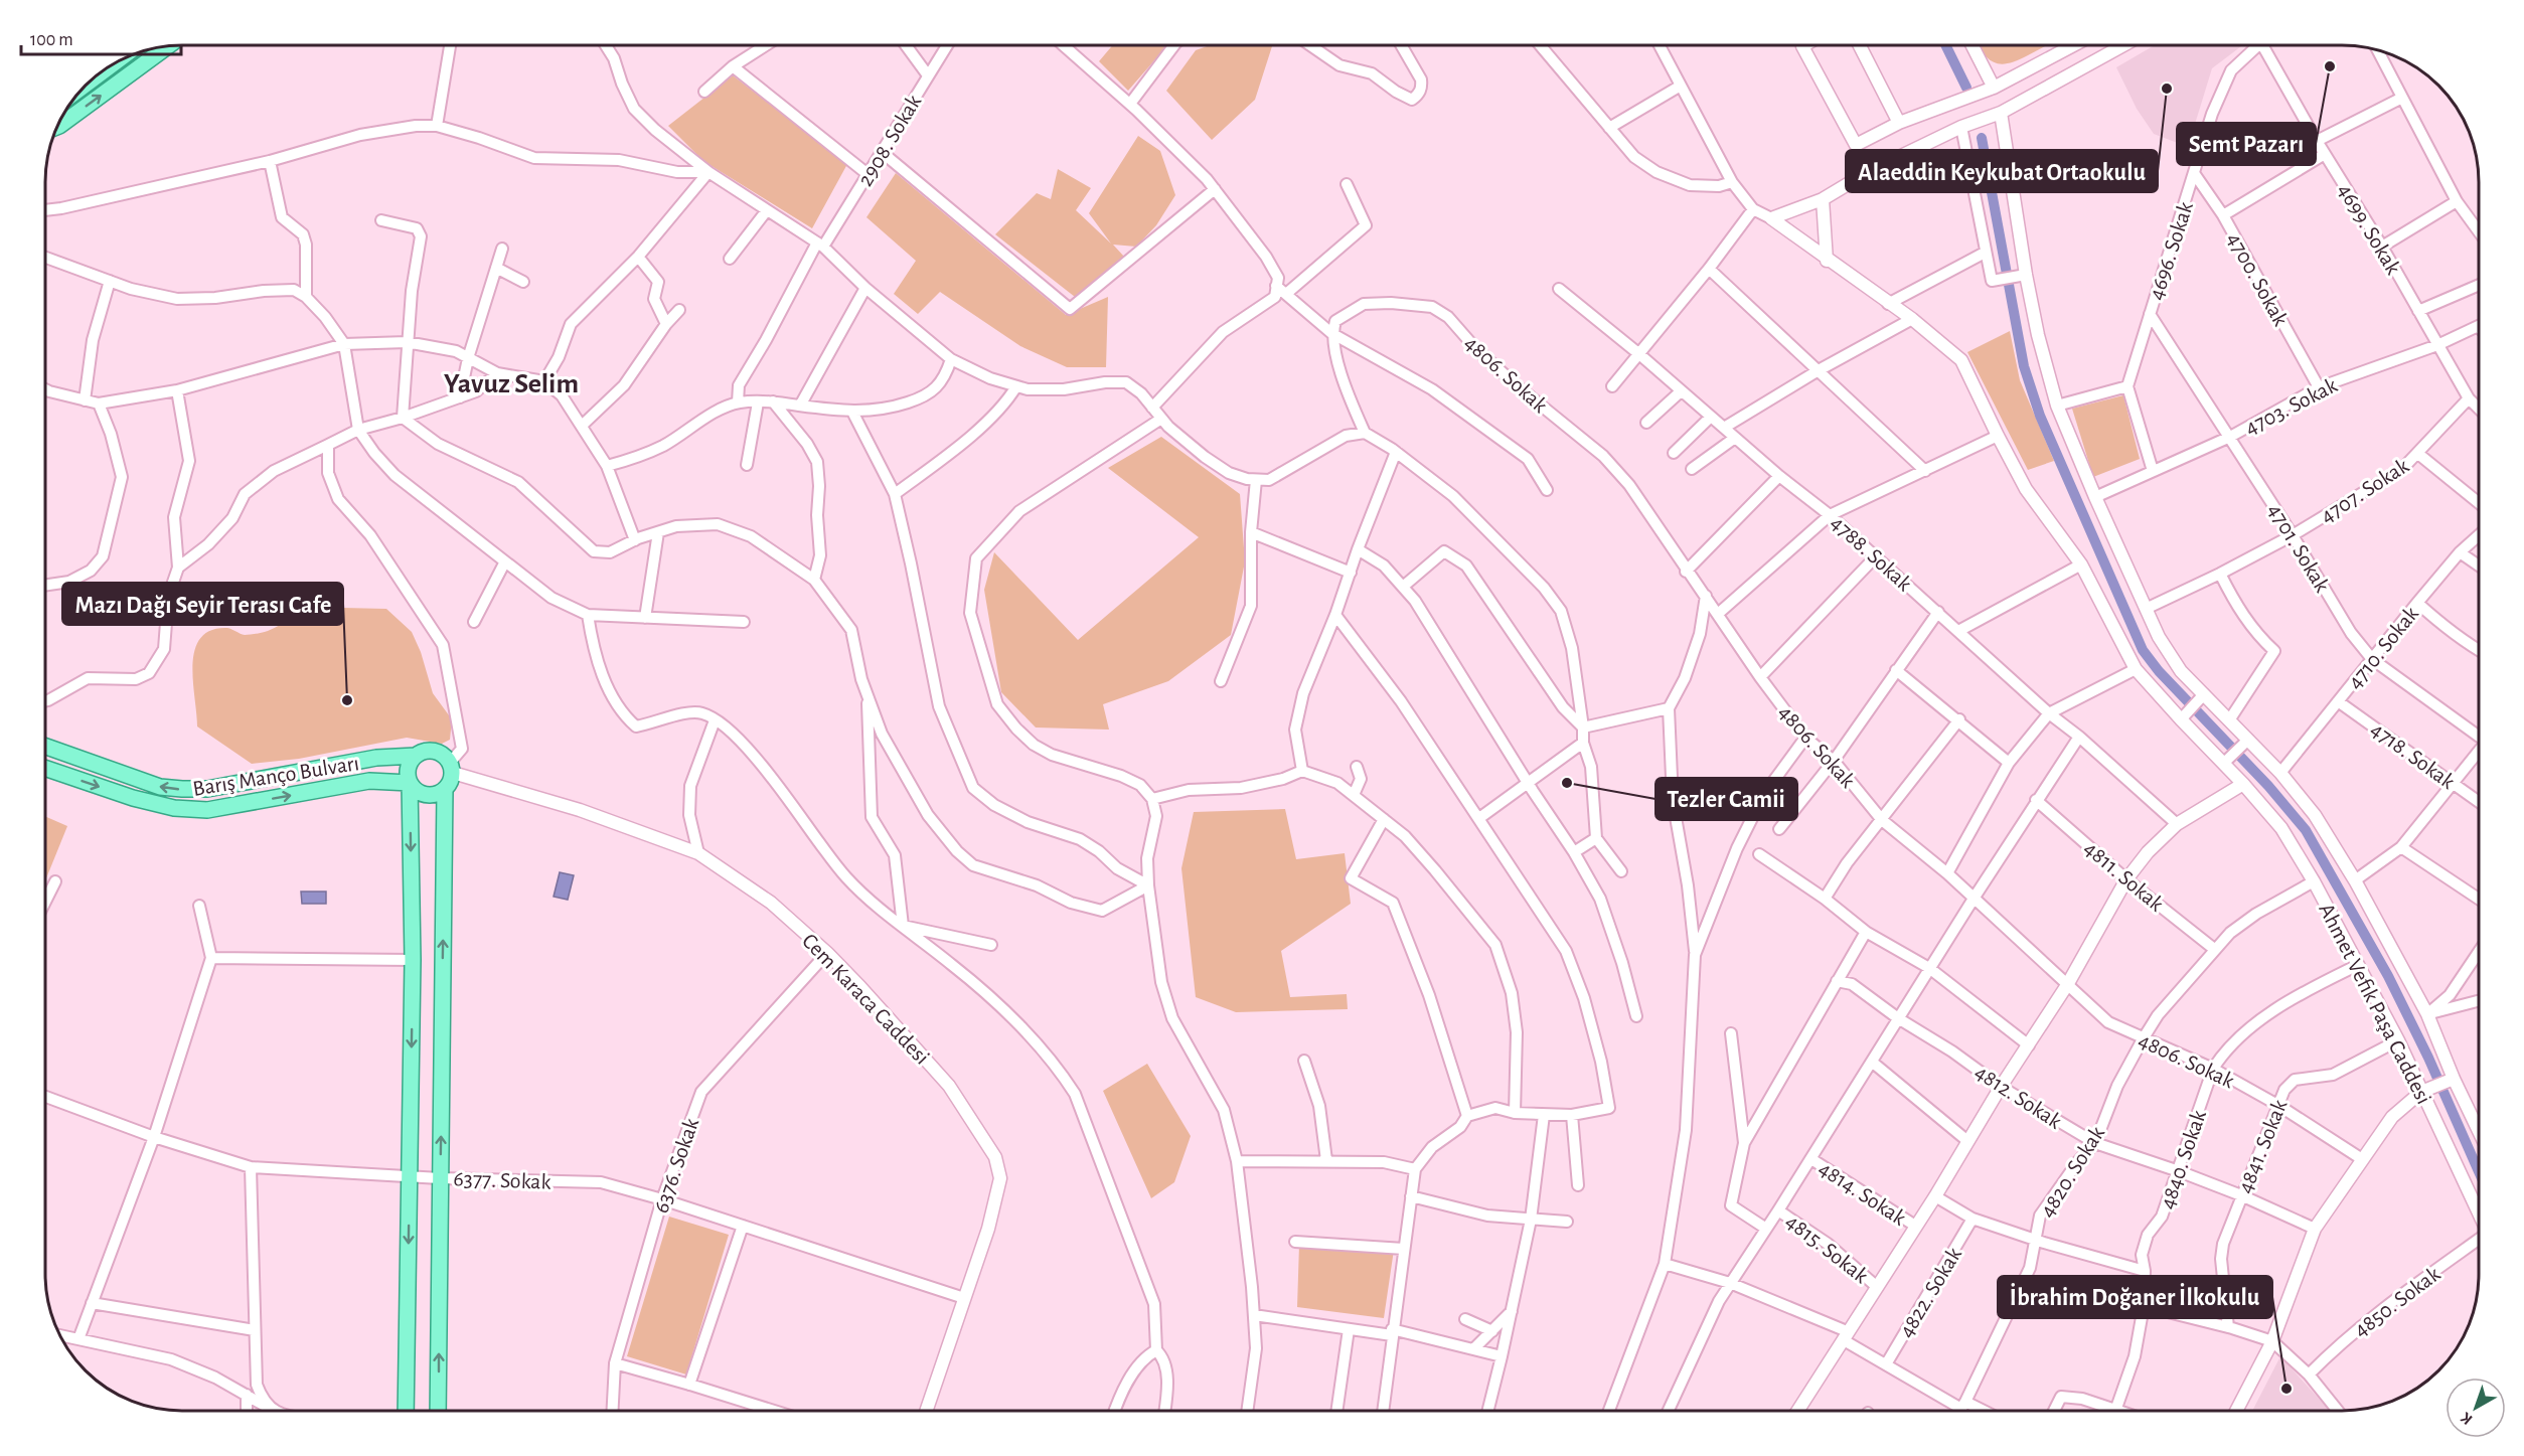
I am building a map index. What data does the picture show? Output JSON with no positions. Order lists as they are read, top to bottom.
{
  "streets": {
    "main road": ["Barış Manço Bulvarı"],
    "street": [
      "2908. Sokak",
      "4699. Sokak",
      "4696. Sokak",
      "4700. Sokak",
      "4806. Sokak",
      "4703. Sokak",
      "4707. Sokak",
      "4701. Sokak",
      "4788. Sokak",
      "4710. Sokak",
      "4718. Sokak",
      "4811. Sokak",
      "Cem Karaca Caddesi",
      "Ahmet Vefik Paşa Caddesi",
      "4812. Sokak",
      "4841. Sokak",
      "4840. Sokak",
      "6376. Sokak",
      "4820. Sokak",
      "6377. Sokak",
      "4814. Sokak",
      "4815. Sokak",
      "4822. Sokak",
      "4850. Sokak"
    ]
  },
  "crossings": [
    ["4699. Sokak", "4703. Sokak"],
    ["4699. Sokak", "4707. Sokak"],
    ["4696. Sokak", "4700. Sokak"],
    ["4696. Sokak", "4701. Sokak"],
    ["4700. Sokak", "4703. Sokak"],
    ["4806. Sokak", "4841. Sokak"],
    ["4806. Sokak", "4840. Sokak"],
    ["4806. Sokak", "4820. Sokak"],
    ["4703. Sokak", "4701. Sokak"],
    ["4707. Sokak", "4701. Sokak"],
    ["4701. Sokak", "4710. Sokak"],
    ["4710. Sokak", "4718. Sokak"],
    ["Barış Manço Bulvarı", "Cem Karaca Caddesi"],
    ["4811. Sokak", "4820. Sokak"],
    ["Cem Karaca Caddesi", "6376. Sokak"],
    ["Cem Karaca Caddesi", "6377. Sokak"],
    ["Ahmet Vefik Paşa Caddesi", "4841. Sokak"],
    ["Ahmet Vefik Paşa Caddesi", "4840. Sokak"],
    ["Ahmet Vefik Paşa Caddesi", "4820. Sokak"],
    ["4812. Sokak", "4841. Sokak"],
    ["4812. Sokak", "4840. Sokak"],
    ["4812. Sokak", "4820. Sokak"],
    ["6376. Sokak", "6377. Sokak"]
  ],
  "districts": ["Yavuz Selim"],
  "places": [
    "Semt Pazarı",
    "Alaeddin Keykubat Ortaokulu",
    "Mazı Dağı Seyir Terası Cafe",
    "Tezler Camii",
    "İbrahim Doğaner İlkokulu"
  ],
  "scale_bar": "100 m",
  "north": "bottom left"
}
